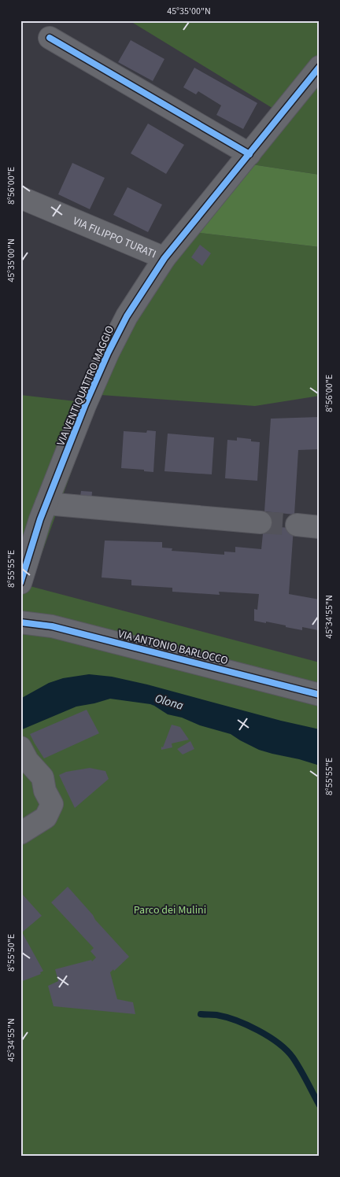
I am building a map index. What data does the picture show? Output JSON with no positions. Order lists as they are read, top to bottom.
{
  "streets": {
    "street": ["VIA FILIPPO TURATI", "VIA VENTIQUATTRO MAGGIO", "VIA ANTONIO BARLOCCO"]
  },
  "crossings": [
    ["VIA FILIPPO TURATI", "VIA VENTIQUATTRO MAGGIO"]
  ],
  "water": ["Olona"],
  "parks": ["Parco dei Mulini"],
  "coordinates": [
    "45°35'00\"N",
    "8°56'00\"E",
    "8°55'55\"E",
    "45°34'55\"N",
    "8°55'50\"E"
  ]
}
